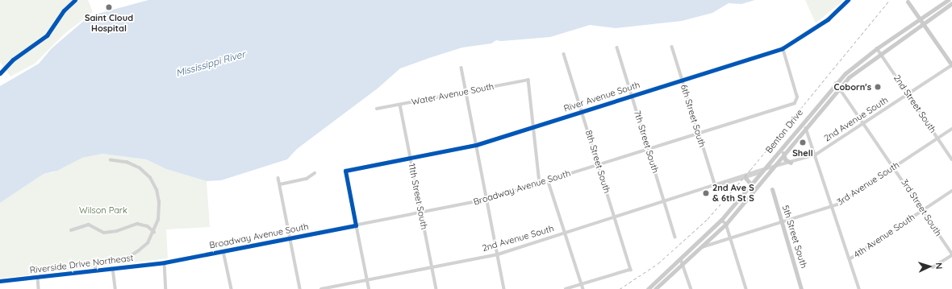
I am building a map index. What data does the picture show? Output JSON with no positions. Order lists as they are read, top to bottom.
{
  "streets": {
    "main road": ["Benton Drive", "5th Street South"],
    "street": [
      "Water Avenue South",
      "River Avenue South",
      "2nd Street South",
      "6th Street South",
      "2nd Avenue South",
      "7th Street South",
      "8th Street South",
      "3rd Avenue South",
      "Broadway Avenue South",
      "11th Street South",
      "3rd Street South",
      "4th Avenue South",
      "Riverside Drive Northeast"
    ]
  },
  "crossings": [
    ["Water Avenue South", "River Avenue South"],
    ["Water Avenue South", "11th Street South"],
    ["River Avenue South", "6th Street South"],
    ["River Avenue South", "7th Street South"],
    ["River Avenue South", "8th Street South"],
    ["River Avenue South", "Broadway Avenue South"],
    ["River Avenue South", "11th Street South"],
    ["2nd Street South", "2nd Avenue South"],
    ["2nd Street South", "Benton Drive"],
    ["2nd Street South", "3rd Avenue South"],
    ["6th Street South", "2nd Avenue South"],
    ["6th Street South", "Broadway Avenue South"],
    ["2nd Avenue South", "Benton Drive"],
    ["2nd Avenue South", "7th Street South"],
    ["2nd Avenue South", "8th Street South"],
    ["2nd Avenue South", "11th Street South"],
    ["2nd Avenue South", "3rd Street South"],
    ["Benton Drive", "3rd Avenue South"],
    ["Benton Drive", "3rd Street South"],
    ["7th Street South", "Broadway Avenue South"],
    ["8th Street South", "Broadway Avenue South"],
    ["3rd Avenue South", "3rd Street South"],
    ["3rd Avenue South", "5th Street South"],
    ["Broadway Avenue South", "11th Street South"],
    ["Broadway Avenue South", "Riverside Drive Northeast"],
    ["3rd Street South", "4th Avenue South"]
  ],
  "water": ["Mississippi River"],
  "parks": ["Wilson Park"],
  "places": [
    "Saint Cloud Hospital",
    "Coborn's",
    "Shell",
    "2nd Ave S & 6th St S"
  ],
  "north": "right"
}
